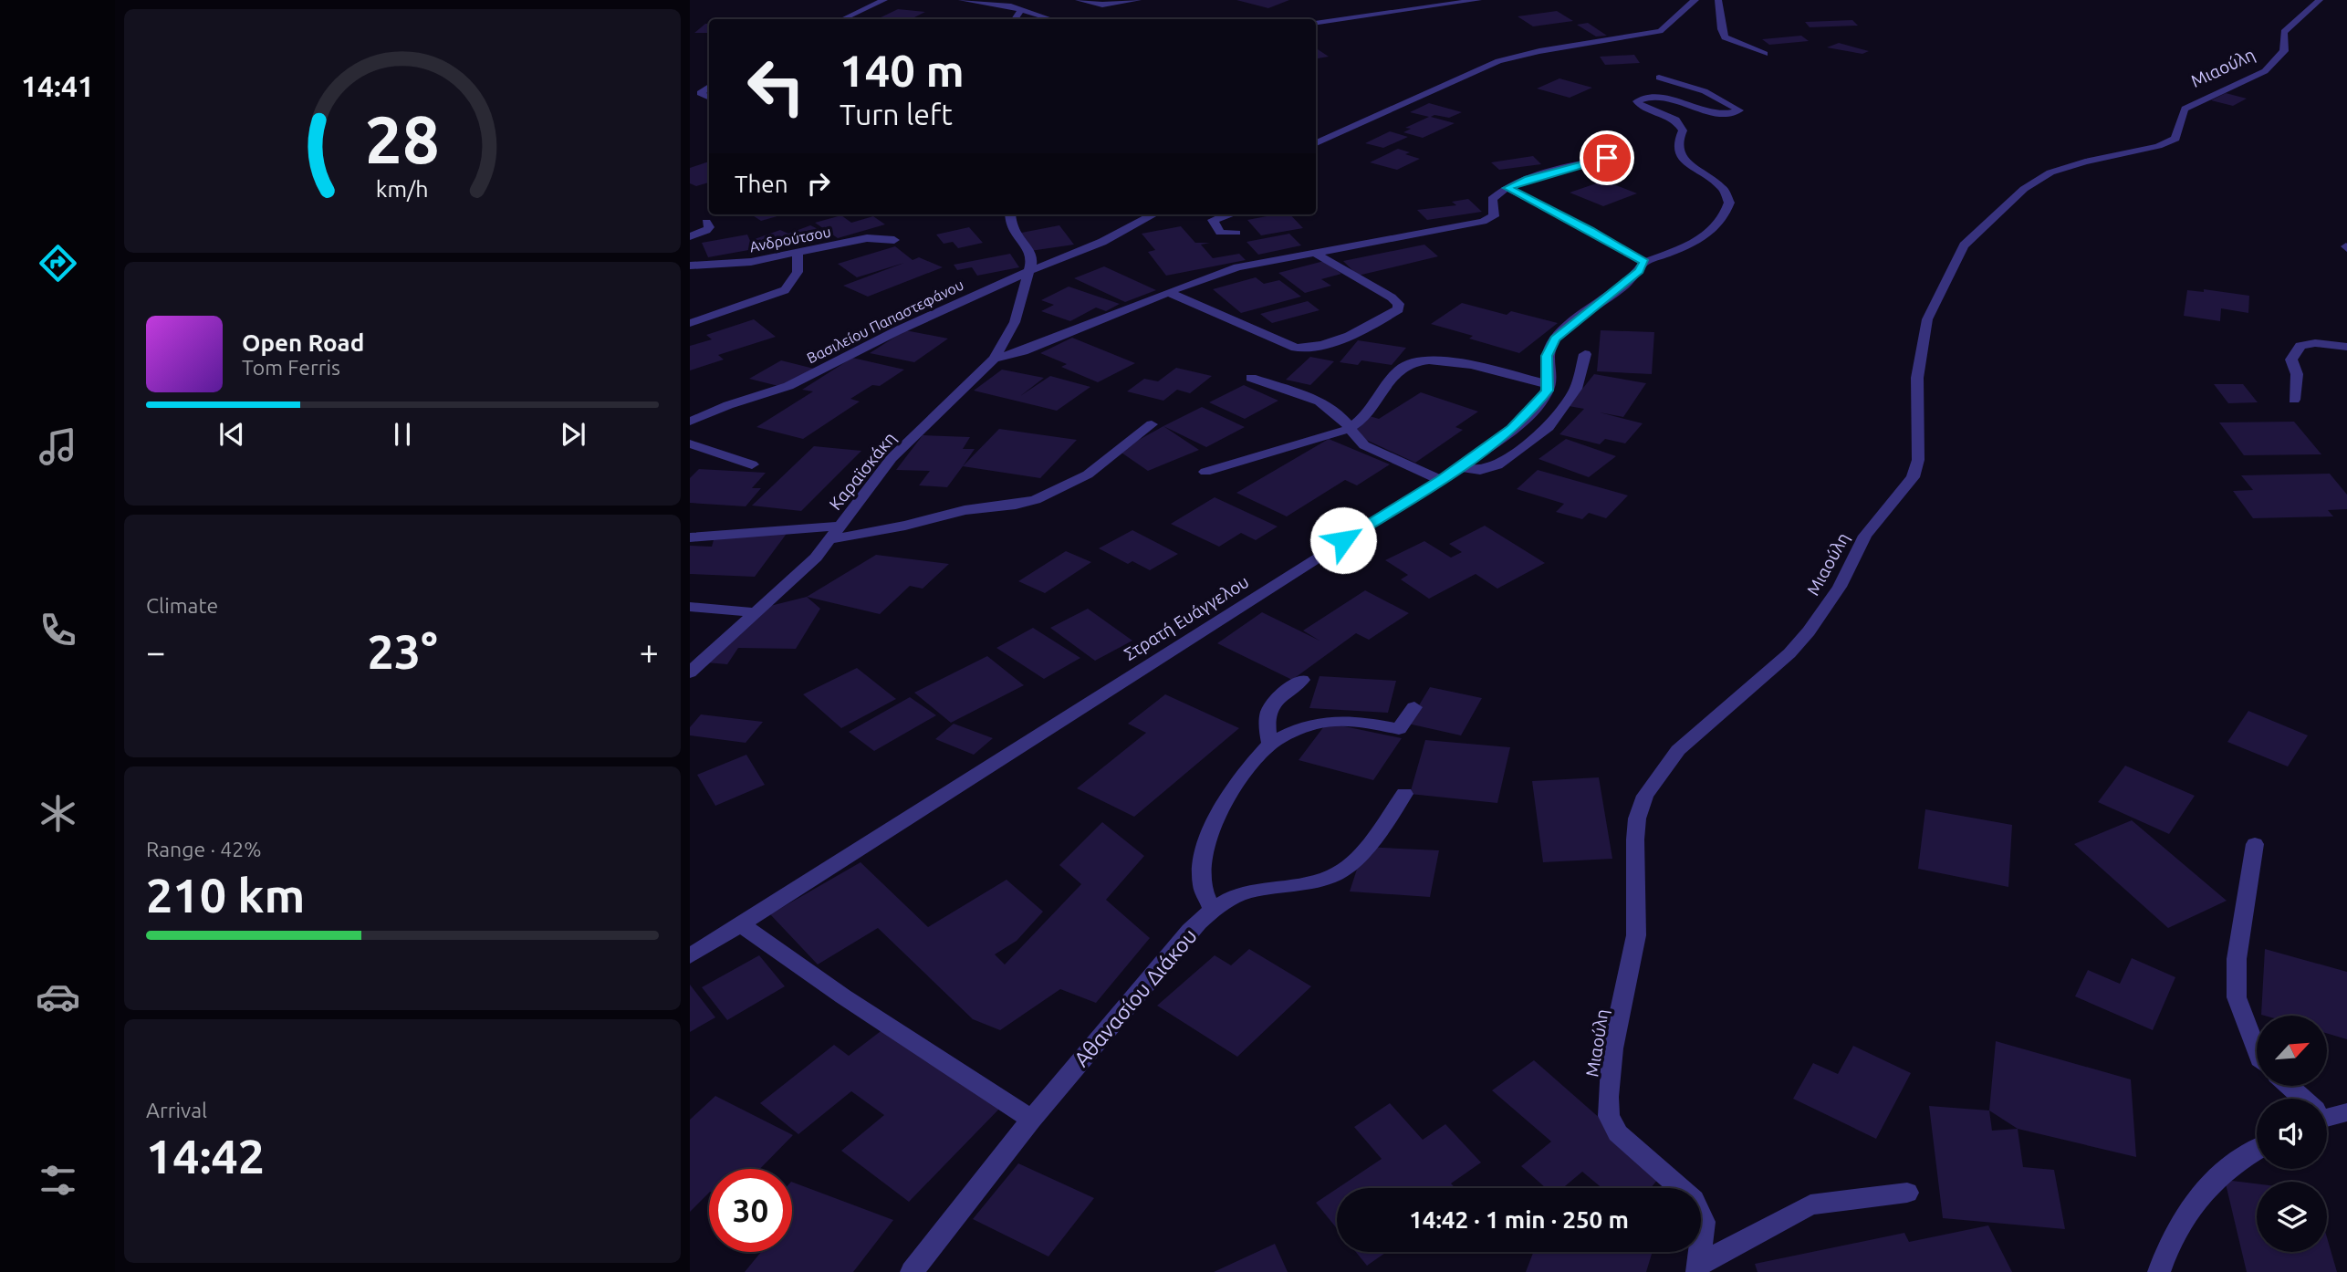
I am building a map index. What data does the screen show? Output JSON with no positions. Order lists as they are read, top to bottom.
{
  "streets": {
    "street": [
      "Μιαούλη",
      "Ανδρούτσου",
      "Βασιλείου Παπαστεφάνου",
      "Καραϊσκάκη",
      "Στρατή Ευάγγελου",
      "Αθανασίου Διάκου"
    ]
  },
  "crossings": [
    ["Βασιλείου Παπαστεφάνου", "Καραϊσκάκη"]
  ],
  "north": "top right",
  "page": {
    "tabs": "14:41",
    "turn": ["140 m", "Turn left"],
    "then": "Then",
    "song": ["Open Road", "Tom Ferris"],
    "tile": [
      "Climate",
      ["Range · 42%", "210 km"],
      ["Arrival", "14:42"]
    ],
    "heat": ["−", "23°", "+"],
    "limit": "30",
    "trip": "14:42 · 1 min · 250 m",
    "gauge": ["28", "km/h"]
  }
}
